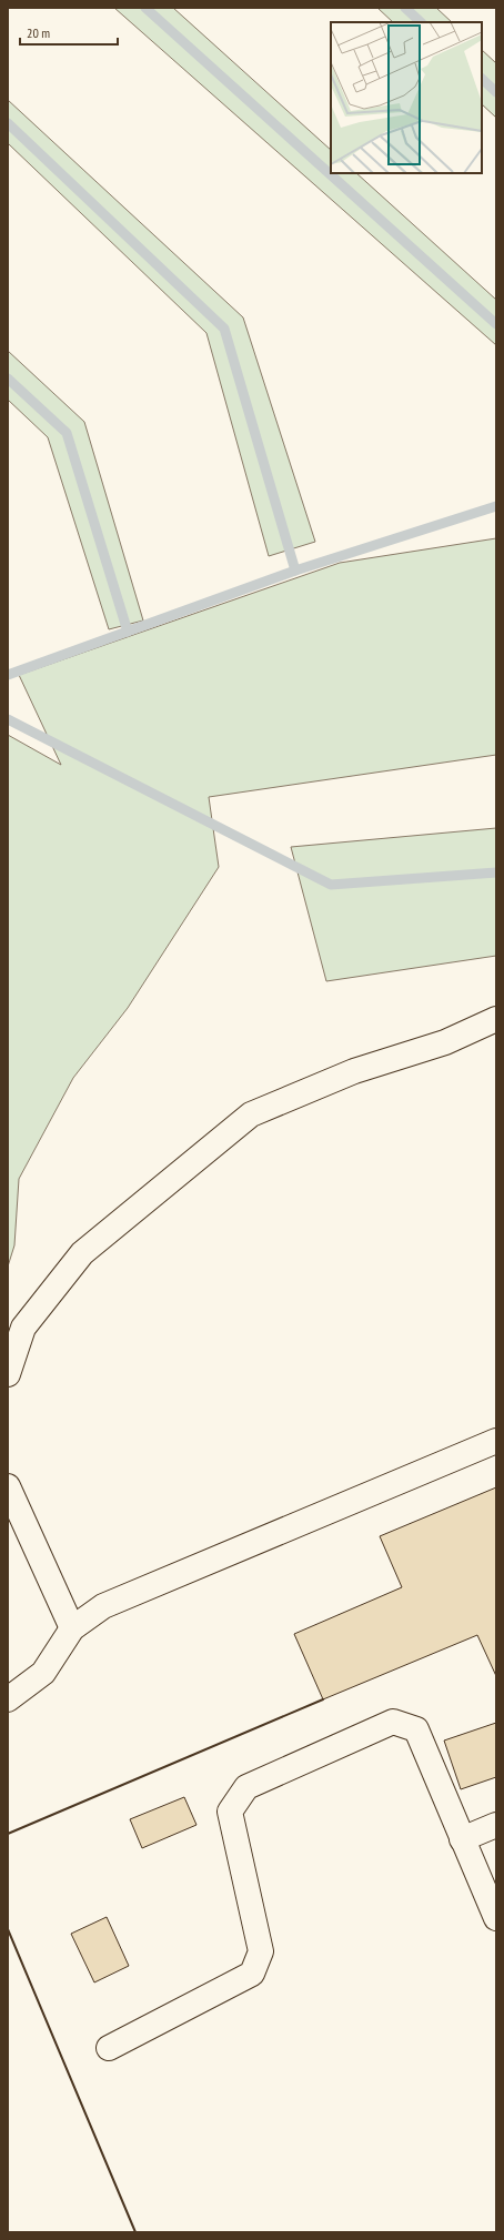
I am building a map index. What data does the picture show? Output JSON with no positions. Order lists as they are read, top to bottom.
{
  "scale_bar": "20 m"
}
